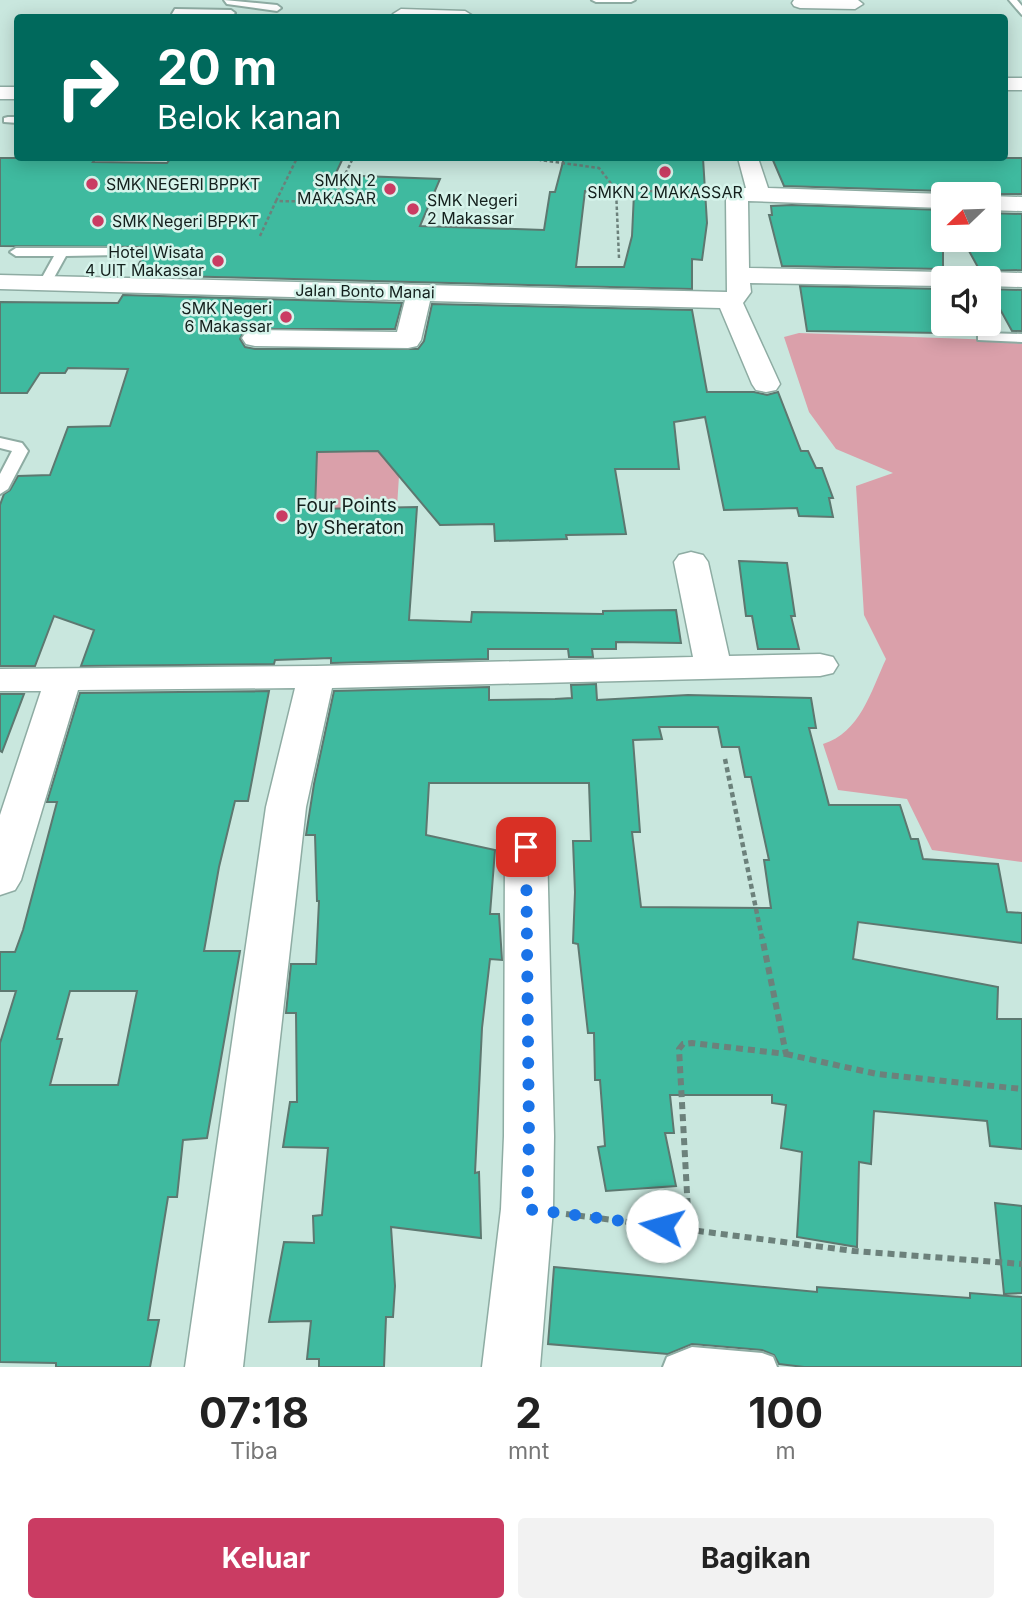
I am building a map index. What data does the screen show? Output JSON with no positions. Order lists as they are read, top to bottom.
{
  "streets": {
    "street": ["Jalan Bonto Manai"]
  },
  "places": [
    "SMKN 2 MAKASSAR",
    "SMK NEGERI BPPKT",
    "SMKN 2 MAKASAR",
    "SMK Negeri 2 Makassar",
    "SMK Negeri BPPKT",
    "Hotel Wisata 4 UIT Makassar",
    "SMK Negeri 6 Makassar",
    "Four Points by Sheraton"
  ],
  "north": "bottom left",
  "page": {
    "turn": ["20 m", "Belok kanan"],
    "eta": [
      "07:18",
      "Tiba",
      "2",
      "mnt",
      "100",
      "m"
    ],
    "buttons": ["Keluar", "Bagikan"]
  }
}
